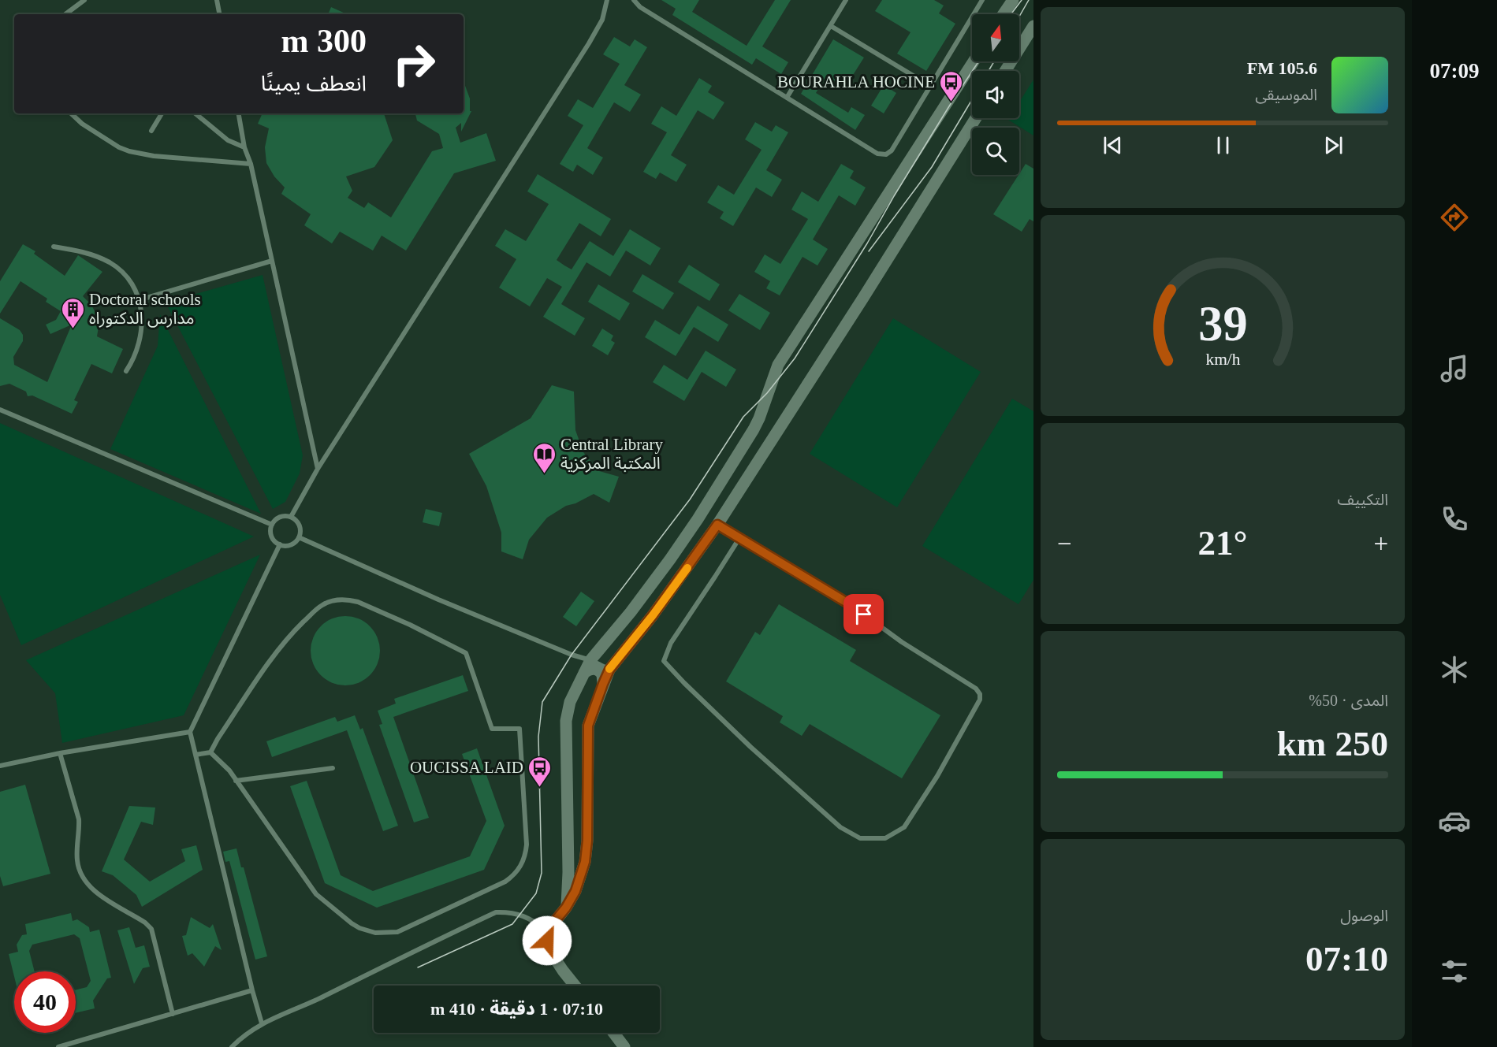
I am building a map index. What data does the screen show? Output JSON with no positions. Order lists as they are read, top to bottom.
{
  "places": {
    "bus stop": ["BOURAHLA HOCINE", "OUCISSA LAID"],
    "building": ["Doctoral schools مدارس الدكتوراه"],
    "library": ["Central Library المكتبة المركزية"]
  },
  "north": "top",
  "page": {
    "tabs": "07:09",
    "turn": ["300 m", "انعطف يمينًا"],
    "song": ["105.6 FM", "الموسيقى"],
    "tile": [
      "التكييف",
      ["المدى · 50%", "250 km"],
      ["الوصول", "07:10"]
    ],
    "heat": ["−", "21°", "+"],
    "limit": "40",
    "trip": "07:10 · 1 دقيقة · 410 m",
    "gauge": ["39", "km/h"]
  }
}
